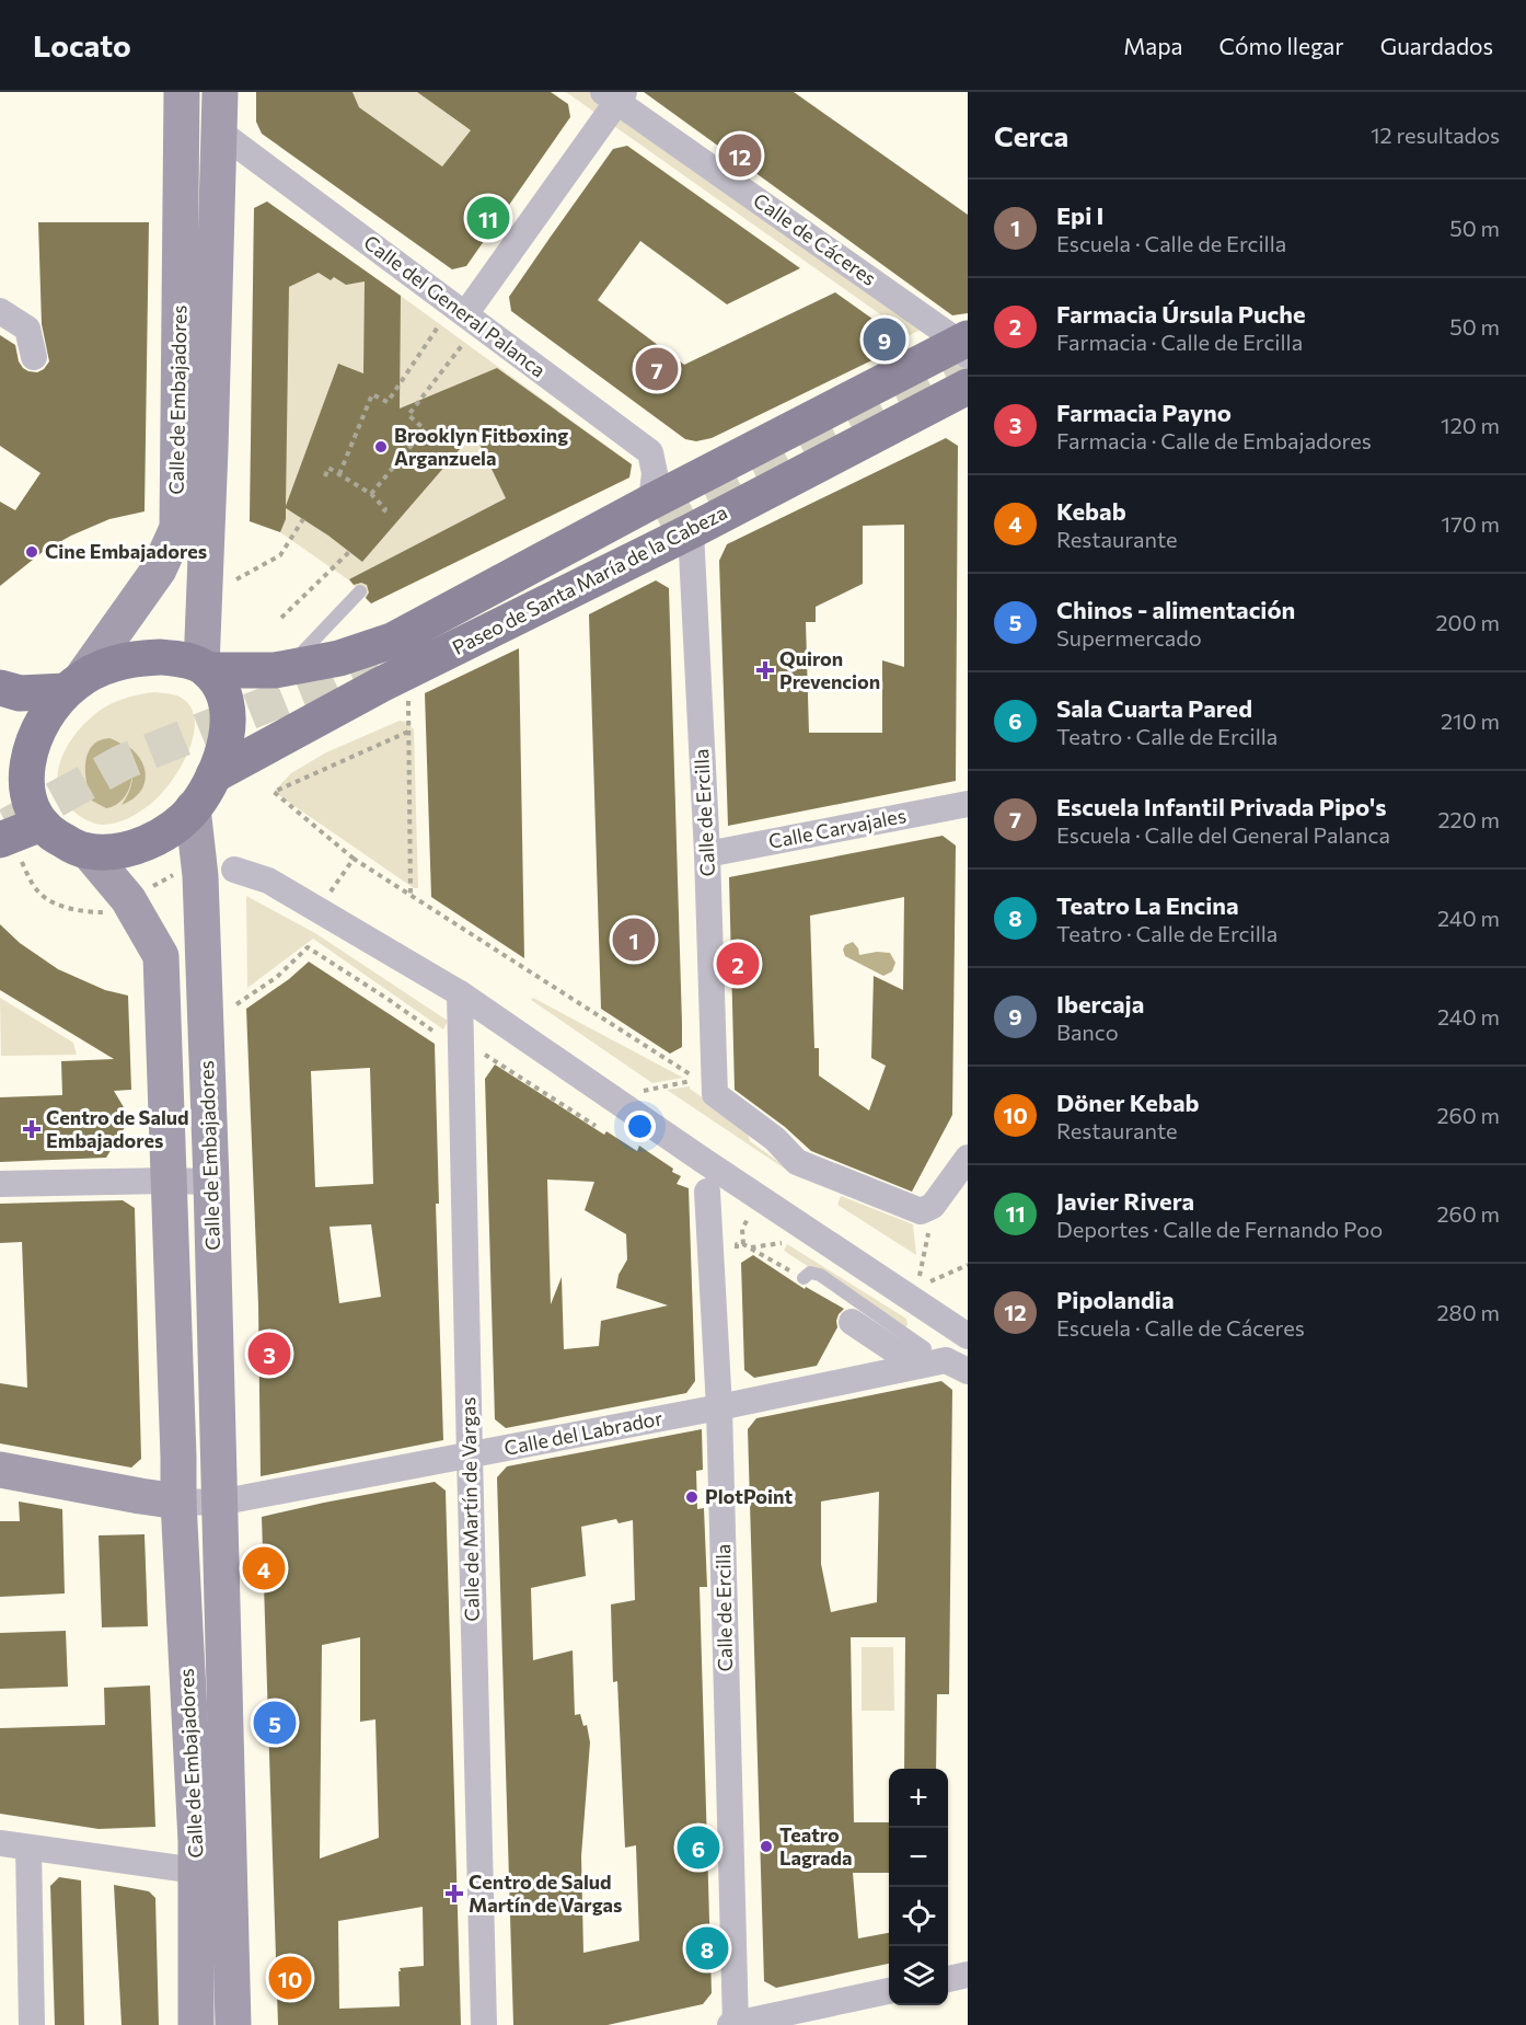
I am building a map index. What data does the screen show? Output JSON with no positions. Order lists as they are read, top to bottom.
{
  "streets": {
    "main road": ["Calle de Embajadores", "Paseo de Santa María de la Cabeza"],
    "street": [
      "Calle de Cáceres",
      "Calle del General Palanca",
      "Calle de Ercilla",
      "Calle Carvajales",
      "Calle del Labrador",
      "Calle de Martín de Vargas"
    ]
  },
  "crossings": [
    ["Calle de Cáceres", "Paseo de Santa María de la Cabeza"],
    ["Calle del General Palanca", "Calle de Embajadores"],
    ["Calle del General Palanca", "Paseo de Santa María de la Cabeza"],
    ["Calle de Embajadores", "Paseo de Santa María de la Cabeza"],
    ["Calle de Embajadores", "Calle del Labrador"],
    ["Paseo de Santa María de la Cabeza", "Calle de Ercilla"],
    ["Calle de Ercilla", "Calle Carvajales"],
    ["Calle de Ercilla", "Calle del Labrador"],
    ["Calle del Labrador", "Calle de Martín de Vargas"]
  ],
  "places": {
    "other": [
      "Brooklyn Fitboxing Arganzuela",
      "Cine Embajadores",
      "PlotPoint",
      "Teatro Lagrada"
    ],
    "health": ["Quiron Prevencion", "Centro de Salud Embajadores", "Centro de Salud Martín de Vargas"]
  },
  "page": {
    "header": "Locato",
    "nav": ["Mapa", "Cómo llegar", "Guardados"],
    "heading": ["Cerca", "12 resultados"],
    "pins": [
      "12",
      "11",
      "9",
      "7",
      "1",
      "2",
      "3",
      "4",
      "5",
      "6",
      "8",
      "10"
    ],
    "list": [
      {
        "mark": "1",
        "name": "Epi I",
        "note": "Escuela · Calle de Ercilla",
        "value": "50 m"
      },
      {
        "mark": "2",
        "name": "Farmacia Úrsula Puche",
        "note": "Farmacia · Calle de Ercilla",
        "value": "50 m"
      },
      {
        "mark": "3",
        "name": "Farmacia Payno",
        "note": "Farmacia · Calle de Embajadores",
        "value": "120 m"
      },
      {
        "mark": "4",
        "name": "Kebab",
        "note": "Restaurante",
        "value": "170 m"
      },
      {
        "mark": "5",
        "name": "Chinos - alimentación",
        "note": "Supermercado",
        "value": "200 m"
      },
      {
        "mark": "6",
        "name": "Sala Cuarta Pared",
        "note": "Teatro · Calle de Ercilla",
        "value": "210 m"
      },
      {
        "mark": "7",
        "name": "Escuela Infantil Privada Pipo's",
        "note": "Escuela · Calle del General Palanca",
        "value": "220 m"
      },
      {
        "mark": "8",
        "name": "Teatro La Encina",
        "note": "Teatro · Calle de Ercilla",
        "value": "240 m"
      },
      {
        "mark": "9",
        "name": "Ibercaja",
        "note": "Banco",
        "value": "240 m"
      },
      {
        "mark": "10",
        "name": "Döner Kebab",
        "note": "Restaurante",
        "value": "260 m"
      },
      {
        "mark": "11",
        "name": "Javier Rivera",
        "note": "Deportes · Calle de Fernando Poo",
        "value": "260 m"
      },
      {
        "mark": "12",
        "name": "Pipolandia",
        "note": "Escuela · Calle de Cáceres",
        "value": "280 m"
      }
    ],
    "map_buttons": ["+", "−"]
  }
}
